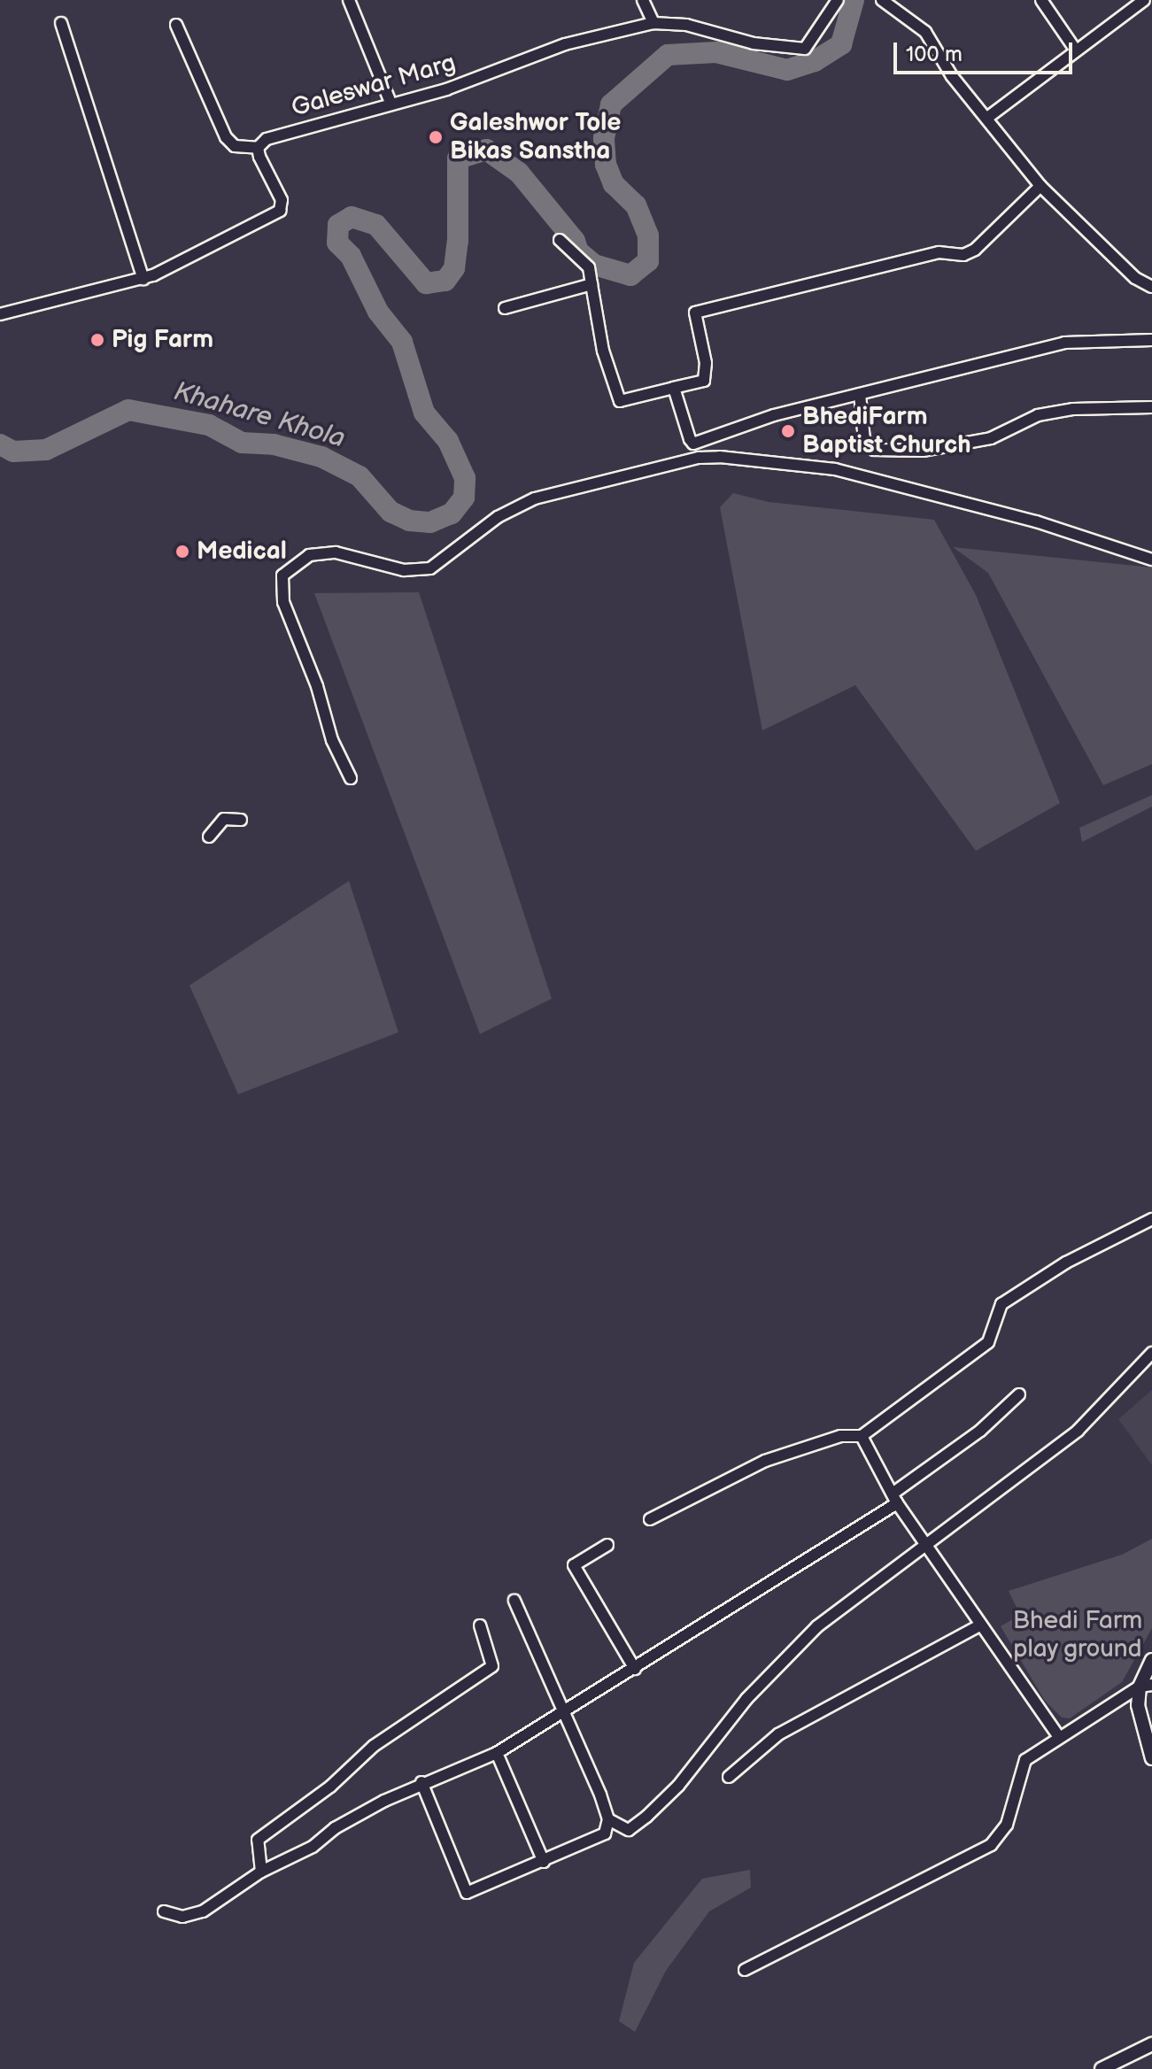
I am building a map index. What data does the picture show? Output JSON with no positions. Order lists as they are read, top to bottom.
{
  "streets": {
    "street": ["Galeswar Marg"]
  },
  "water": ["Khahare Khola"],
  "parks": ["Bhedi Farm play ground"],
  "places": [
    "Galeshwor Tole Bikas Sanstha",
    "Pig Farm",
    "BhediFarm Baptist Church",
    "Medical"
  ],
  "scale_bar": "100 m"
}
